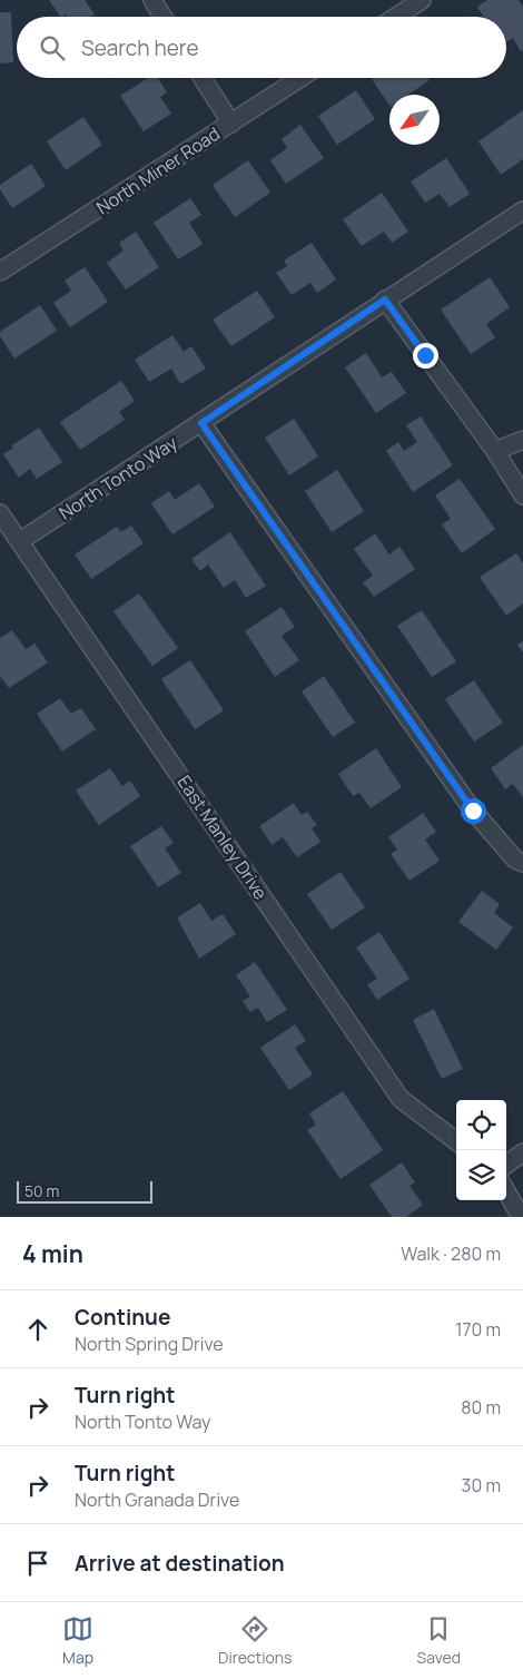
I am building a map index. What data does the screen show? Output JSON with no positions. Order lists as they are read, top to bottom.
{
  "streets": {
    "street": ["North Miner Road", "North Tonto Way", "East Manley Drive"]
  },
  "crossings": [
    ["North Tonto Way", "East Manley Drive"]
  ],
  "scale_bar": "50 m",
  "north": "bottom left",
  "page": {
    "search": "Search here",
    "scale": "50 m",
    "heading": ["4 min", "Walk · 280 m"],
    "list": [
      ["Continue", "North Spring Drive", "170 m"],
      ["Turn right", "North Tonto Way", "80 m"],
      ["Turn right", "North Granada Drive", "30 m"],
      "Arrive at destination"
    ],
    "nav": ["Map", "Directions", "Saved"]
  }
}
